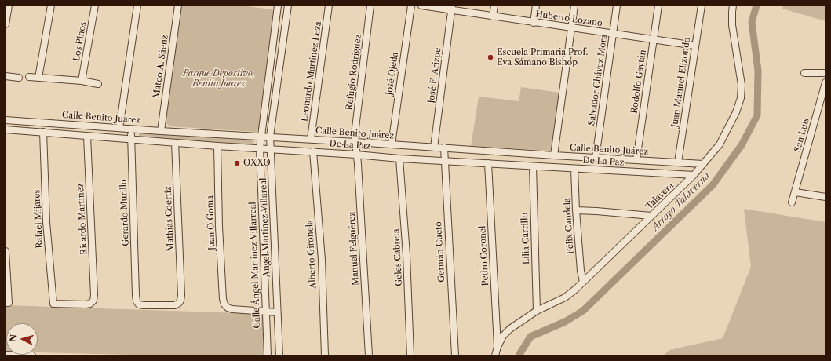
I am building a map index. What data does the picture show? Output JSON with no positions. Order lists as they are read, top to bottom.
{
  "streets": {
    "street": [
      "Huberto Lozano",
      "Los Pinos",
      "Mateo A. Sáenz",
      "Leonardo Martinez Leza",
      "Refugio Rodríguez",
      "José Ojeda",
      "José F. Arizpe",
      "Salvador Chávez Mora",
      "Rodolfo Gaytán",
      "Juan Manuel Elizondo",
      "Calle Benito Juárez",
      "San Luis",
      "De La Paz",
      "Talavera",
      "Gerardo Murillo",
      "Rafael Mijares",
      "Ricardo Martínez",
      "Mathías Coertiz",
      "Juan Ó Goma",
      "Félix Candela",
      "Angel Martinez Villareal",
      "Lilia Carrillo",
      "Manuel Felguérez",
      "Germán Cueto",
      "Alberto Gironela",
      "Pedro Coronel",
      "Geles Cabreta",
      "Calle Ángel Martínez Villarreal"
    ]
  },
  "crossings": [
    ["Huberto Lozano", "José F. Arizpe"],
    ["Huberto Lozano", "Salvador Chávez Mora"],
    ["Huberto Lozano", "Rodolfo Gaytán"],
    ["Huberto Lozano", "Juan Manuel Elizondo"],
    ["Mateo A. Sáenz", "Calle Benito Juárez"],
    ["Leonardo Martinez Leza", "Calle Benito Juárez"],
    ["Refugio Rodríguez", "Calle Benito Juárez"],
    ["Refugio Rodríguez", "Manuel Felguérez"],
    ["José Ojeda", "Calle Benito Juárez"],
    ["José F. Arizpe", "Calle Benito Juárez"],
    ["Salvador Chávez Mora", "Calle Benito Juárez"],
    ["Rodolfo Gaytán", "Calle Benito Juárez"],
    ["Juan Manuel Elizondo", "Calle Benito Juárez"],
    ["Calle Benito Juárez", "Talavera"],
    ["Calle Benito Juárez", "Gerardo Murillo"],
    ["Calle Benito Juárez", "Angel Martinez Villareal"],
    ["Calle Benito Juárez", "Manuel Felguérez"],
    ["Calle Benito Juárez", "Germán Cueto"],
    ["Calle Benito Juárez", "Calle Ángel Martínez Villarreal"],
    ["De La Paz", "Talavera"],
    ["De La Paz", "Gerardo Murillo"],
    ["De La Paz", "Rafael Mijares"],
    ["De La Paz", "Ricardo Martínez"],
    ["De La Paz", "Mathías Coertiz"],
    ["De La Paz", "Juan Ó Goma"],
    ["De La Paz", "Félix Candela"],
    ["De La Paz", "Angel Martinez Villareal"],
    ["De La Paz", "Lilia Carrillo"],
    ["De La Paz", "Manuel Felguérez"],
    ["De La Paz", "Germán Cueto"],
    ["De La Paz", "Alberto Gironela"],
    ["De La Paz", "Pedro Coronel"],
    ["De La Paz", "Geles Cabreta"],
    ["De La Paz", "Calle Ángel Martínez Villarreal"],
    ["Talavera", "Félix Candela"],
    ["Talavera", "Lilia Carrillo"],
    ["Talavera", "Pedro Coronel"],
    ["Gerardo Murillo", "Mathías Coertiz"],
    ["Rafael Mijares", "Ricardo Martínez"],
    ["Juan Ó Goma", "Calle Ángel Martínez Villarreal"]
  ],
  "water": ["Arroyo Talaverna"],
  "parks": ["Parque Deportivo, Benito Juarez"],
  "places": ["Escuela Primaria Prof. Eva Sámano Bishop", "OXXO"],
  "north": "left"
}
